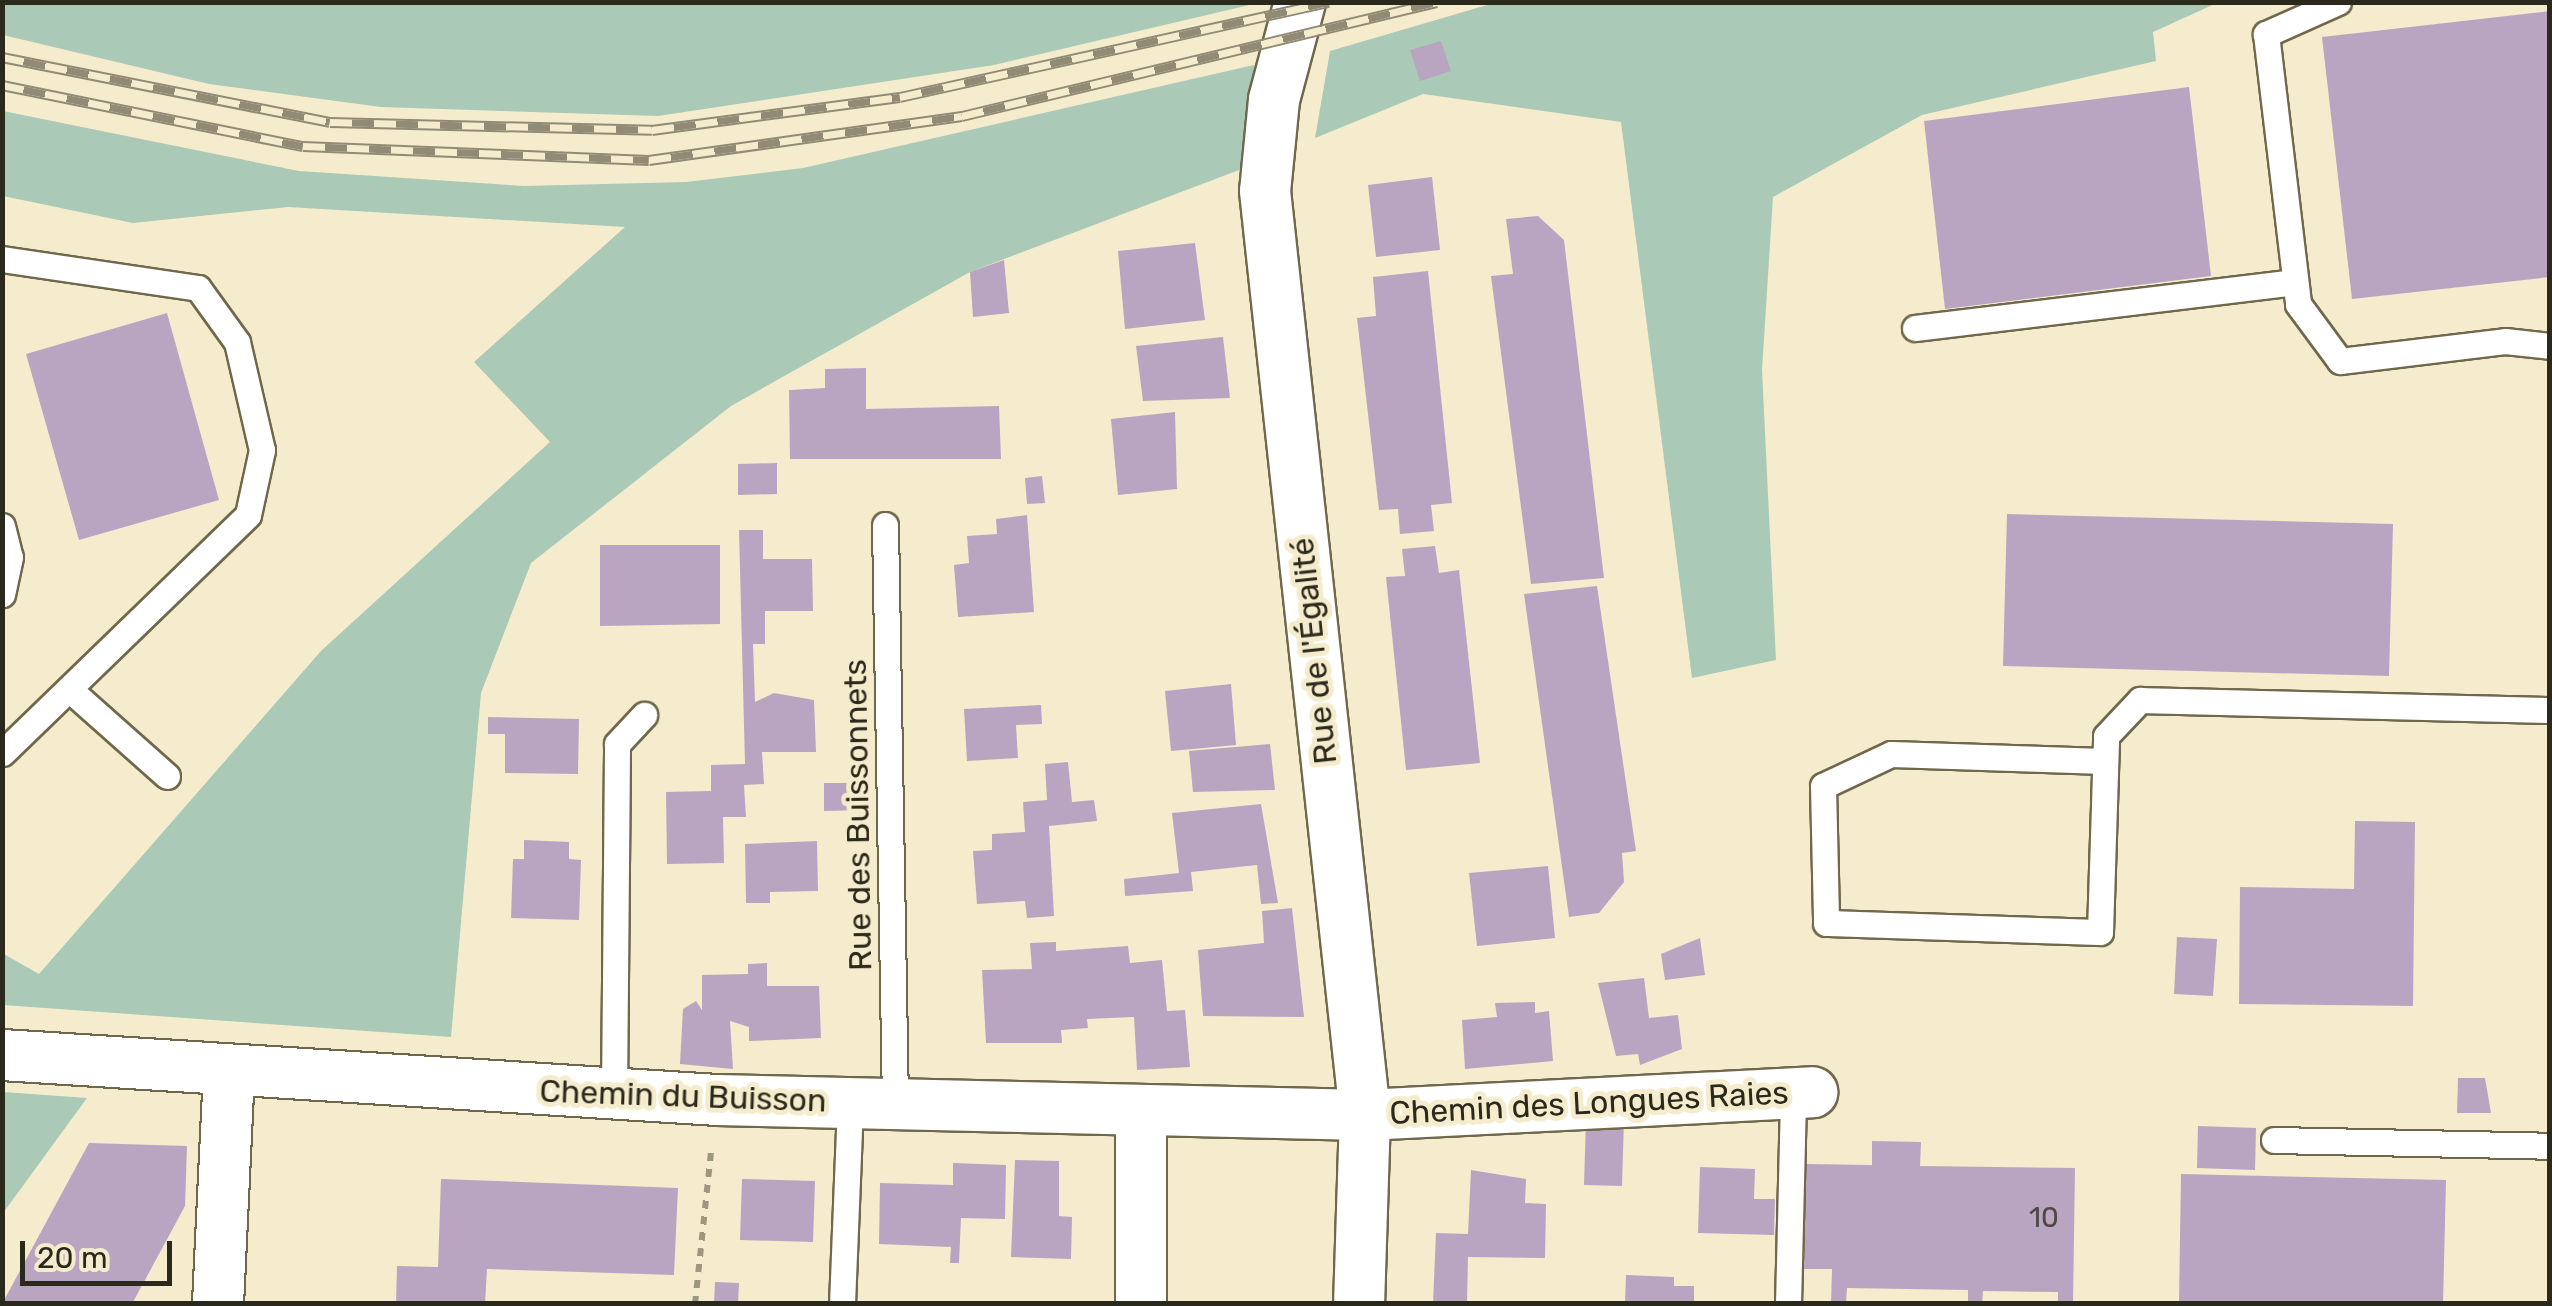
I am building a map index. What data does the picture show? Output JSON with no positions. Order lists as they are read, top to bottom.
{
  "streets": {
    "street": ["Rue de l'Égalité", "Chemin du Buisson", "Chemin des Longues Raies"],
    "lane": ["Rue des Buissonnets"]
  },
  "crossings": [
    ["Rue de l'Égalité", "Chemin du Buisson"],
    ["Rue de l'Égalité", "Chemin des Longues Raies"],
    ["Rue des Buissonnets", "Chemin du Buisson"],
    ["Chemin du Buisson", "Chemin des Longues Raies"]
  ],
  "house_numbers": ["10"],
  "scale_bar": "20 m"
}
